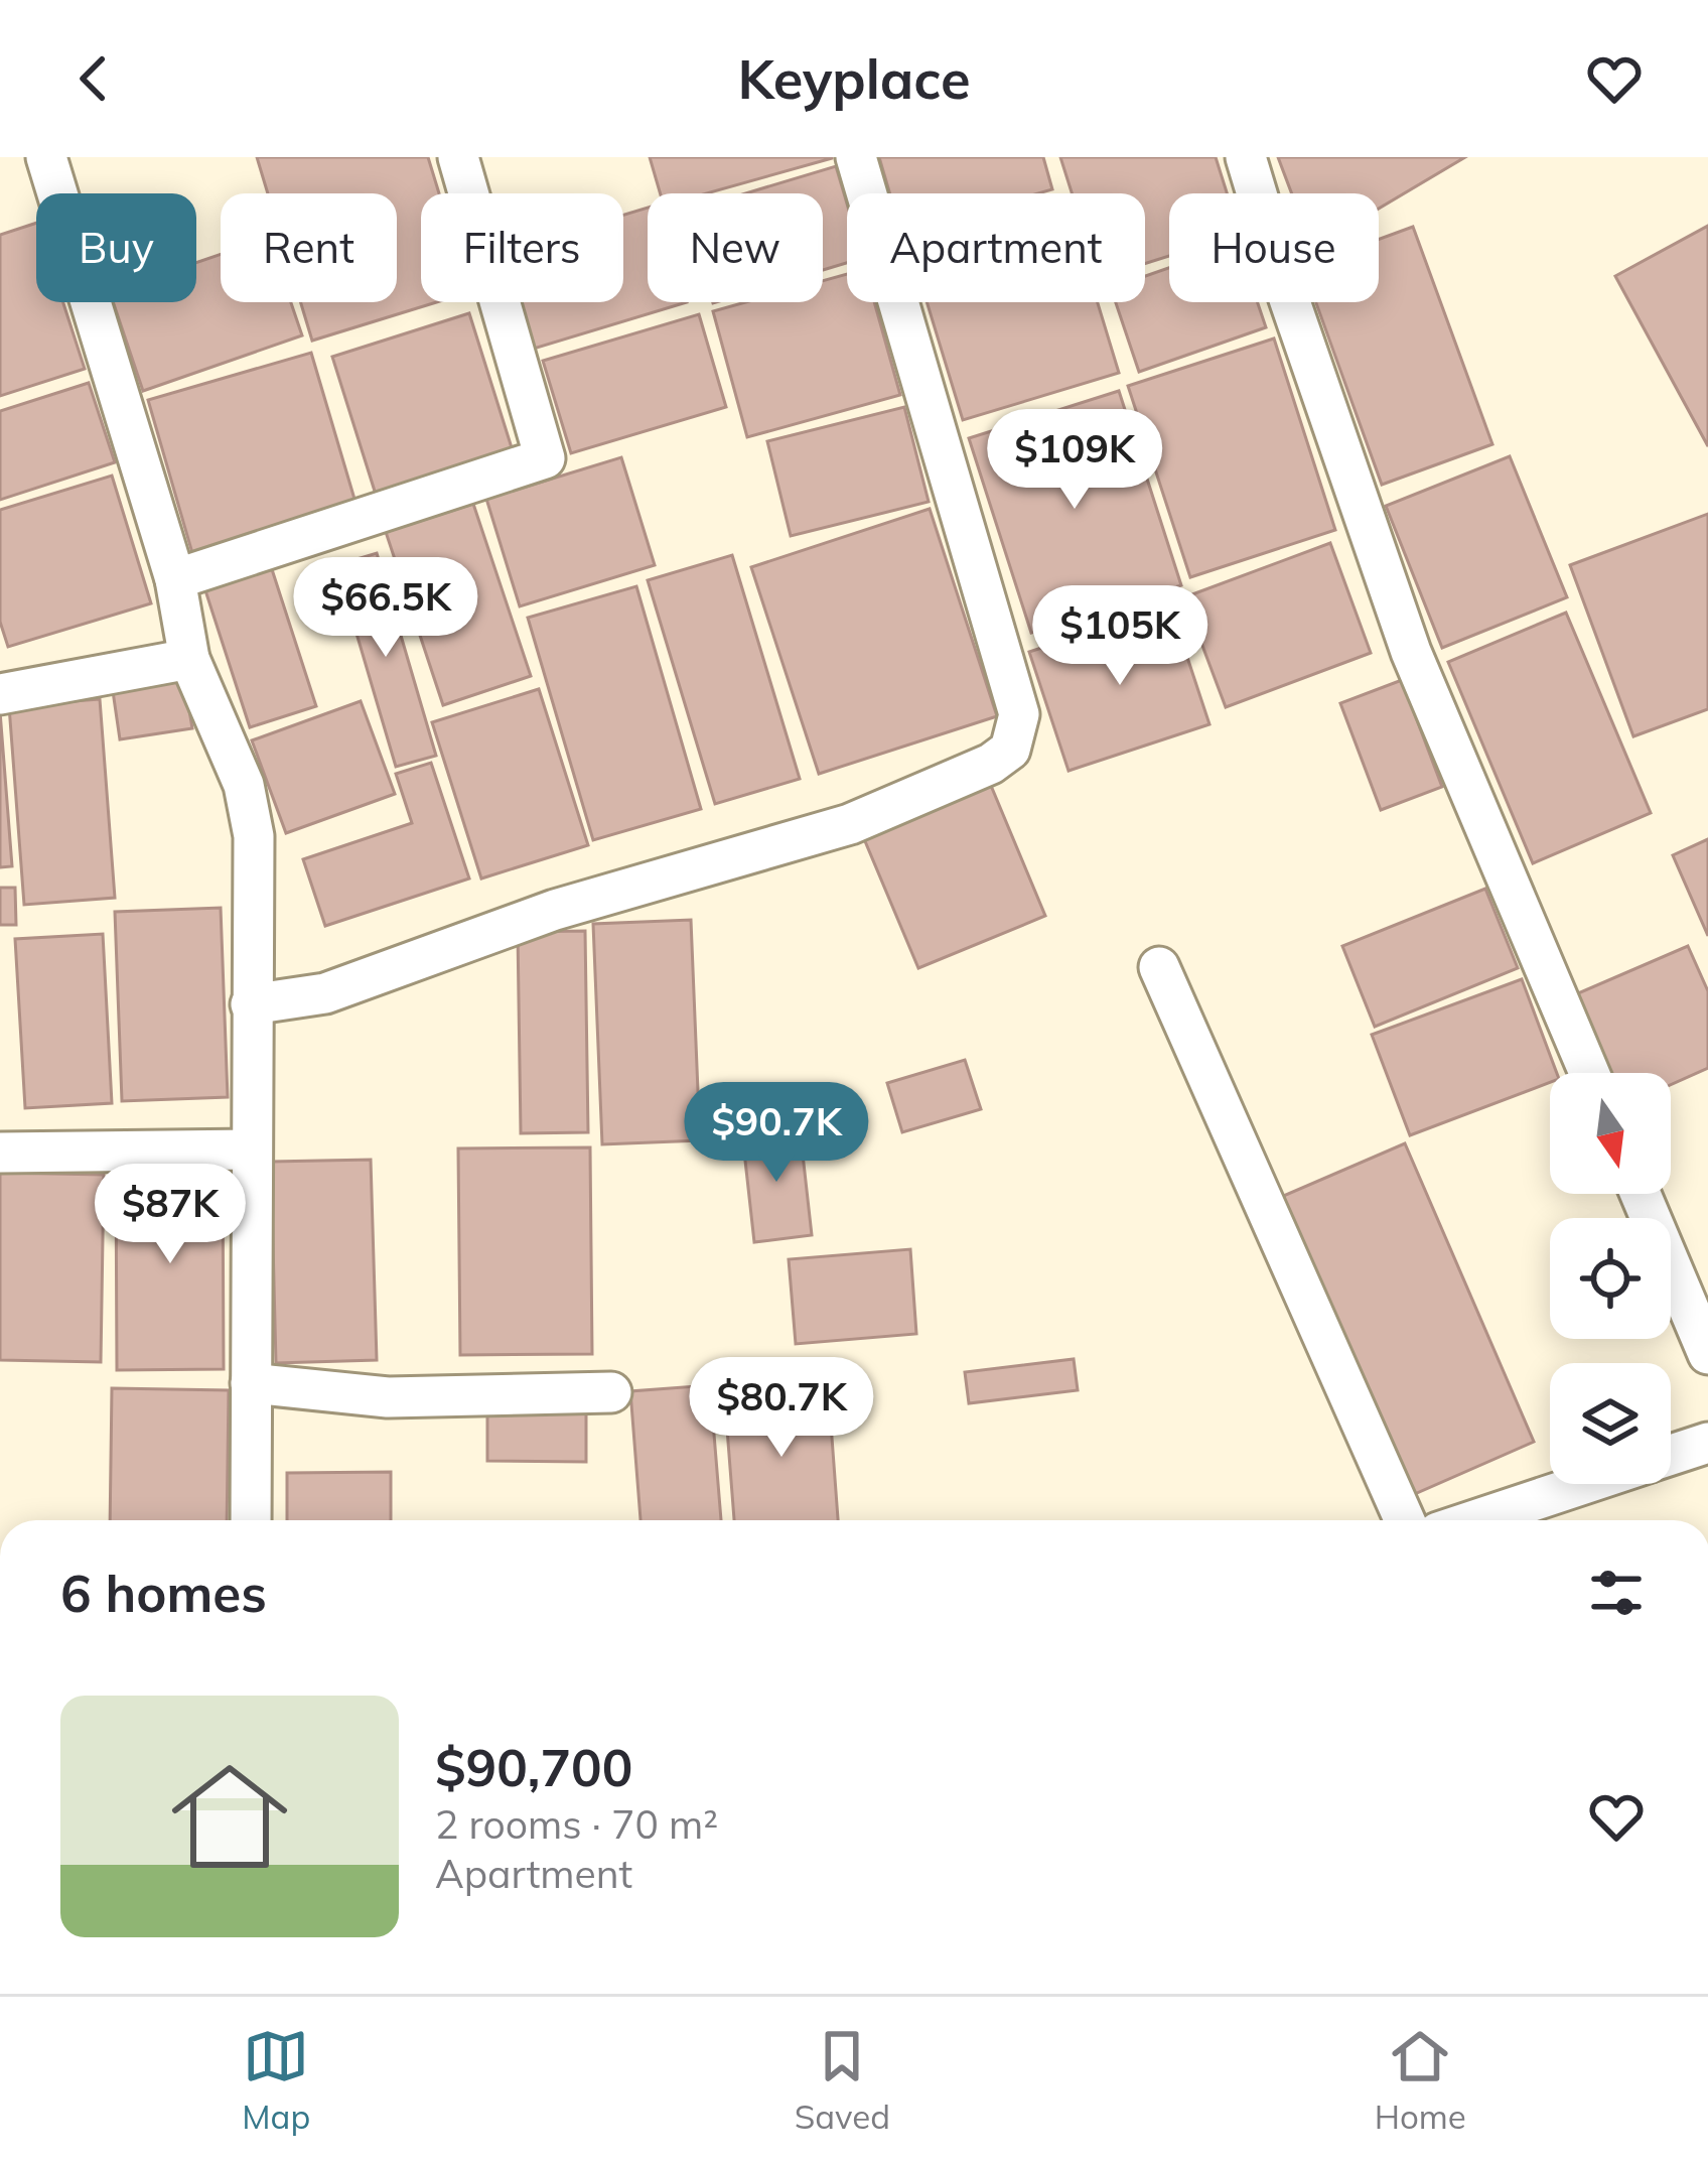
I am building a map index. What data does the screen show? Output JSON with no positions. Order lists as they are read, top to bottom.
{
  "north": "bottom",
  "page": {
    "header": "Keyplace",
    "chip": [
      "Buy",
      "Rent",
      "Filters",
      "New",
      "Apartment",
      "House"
    ],
    "price": [
      "$109K",
      "$66.5K",
      "$105K",
      "$90.7K",
      "$87K",
      "$80.7K"
    ],
    "heading": "6 homes",
    "list": [
      {
        "name": "$90,700",
        "note": "2 rooms · 70 m² · Apartment"
      }
    ],
    "tabs": ["Map", "Saved", "Home"]
  }
}
